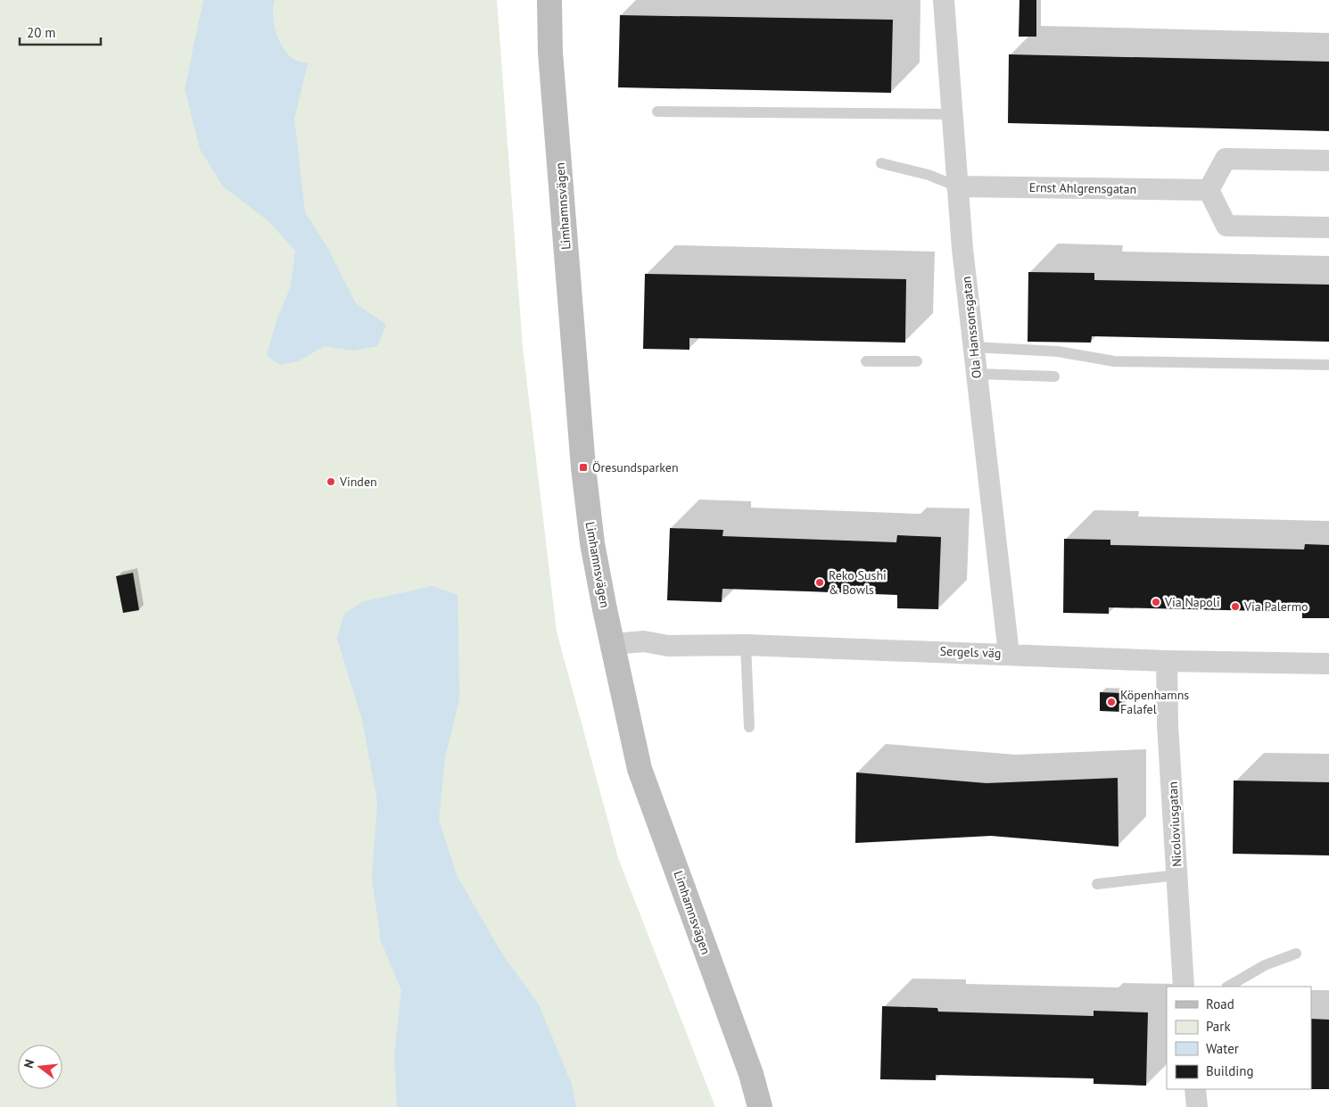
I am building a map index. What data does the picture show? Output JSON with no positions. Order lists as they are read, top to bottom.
{
  "streets": {
    "main road": ["Limhamnsvägen"],
    "street": [
      "Ernst Ahlgrensgatan",
      "Ola Hanssonsgatan",
      "Sergels väg",
      "Nicoloviusgatan"
    ]
  },
  "crossings": [
    ["Ernst Ahlgrensgatan", "Ola Hanssonsgatan"],
    ["Limhamnsvägen", "Sergels väg"],
    ["Ola Hanssonsgatan", "Sergels väg"],
    ["Sergels väg", "Nicoloviusgatan"]
  ],
  "places": {
    "transit": ["Öresundsparken"],
    "other": [
      "Vinden",
      "Reko Sushi & Bowls",
      "Via Napoli",
      "Via Palermo",
      "Köpenhamns Falafel"
    ]
  },
  "legend": [
    "Road",
    "Park",
    "Water",
    "Building"
  ],
  "scale_bar": "20 m",
  "north": "left"
}
